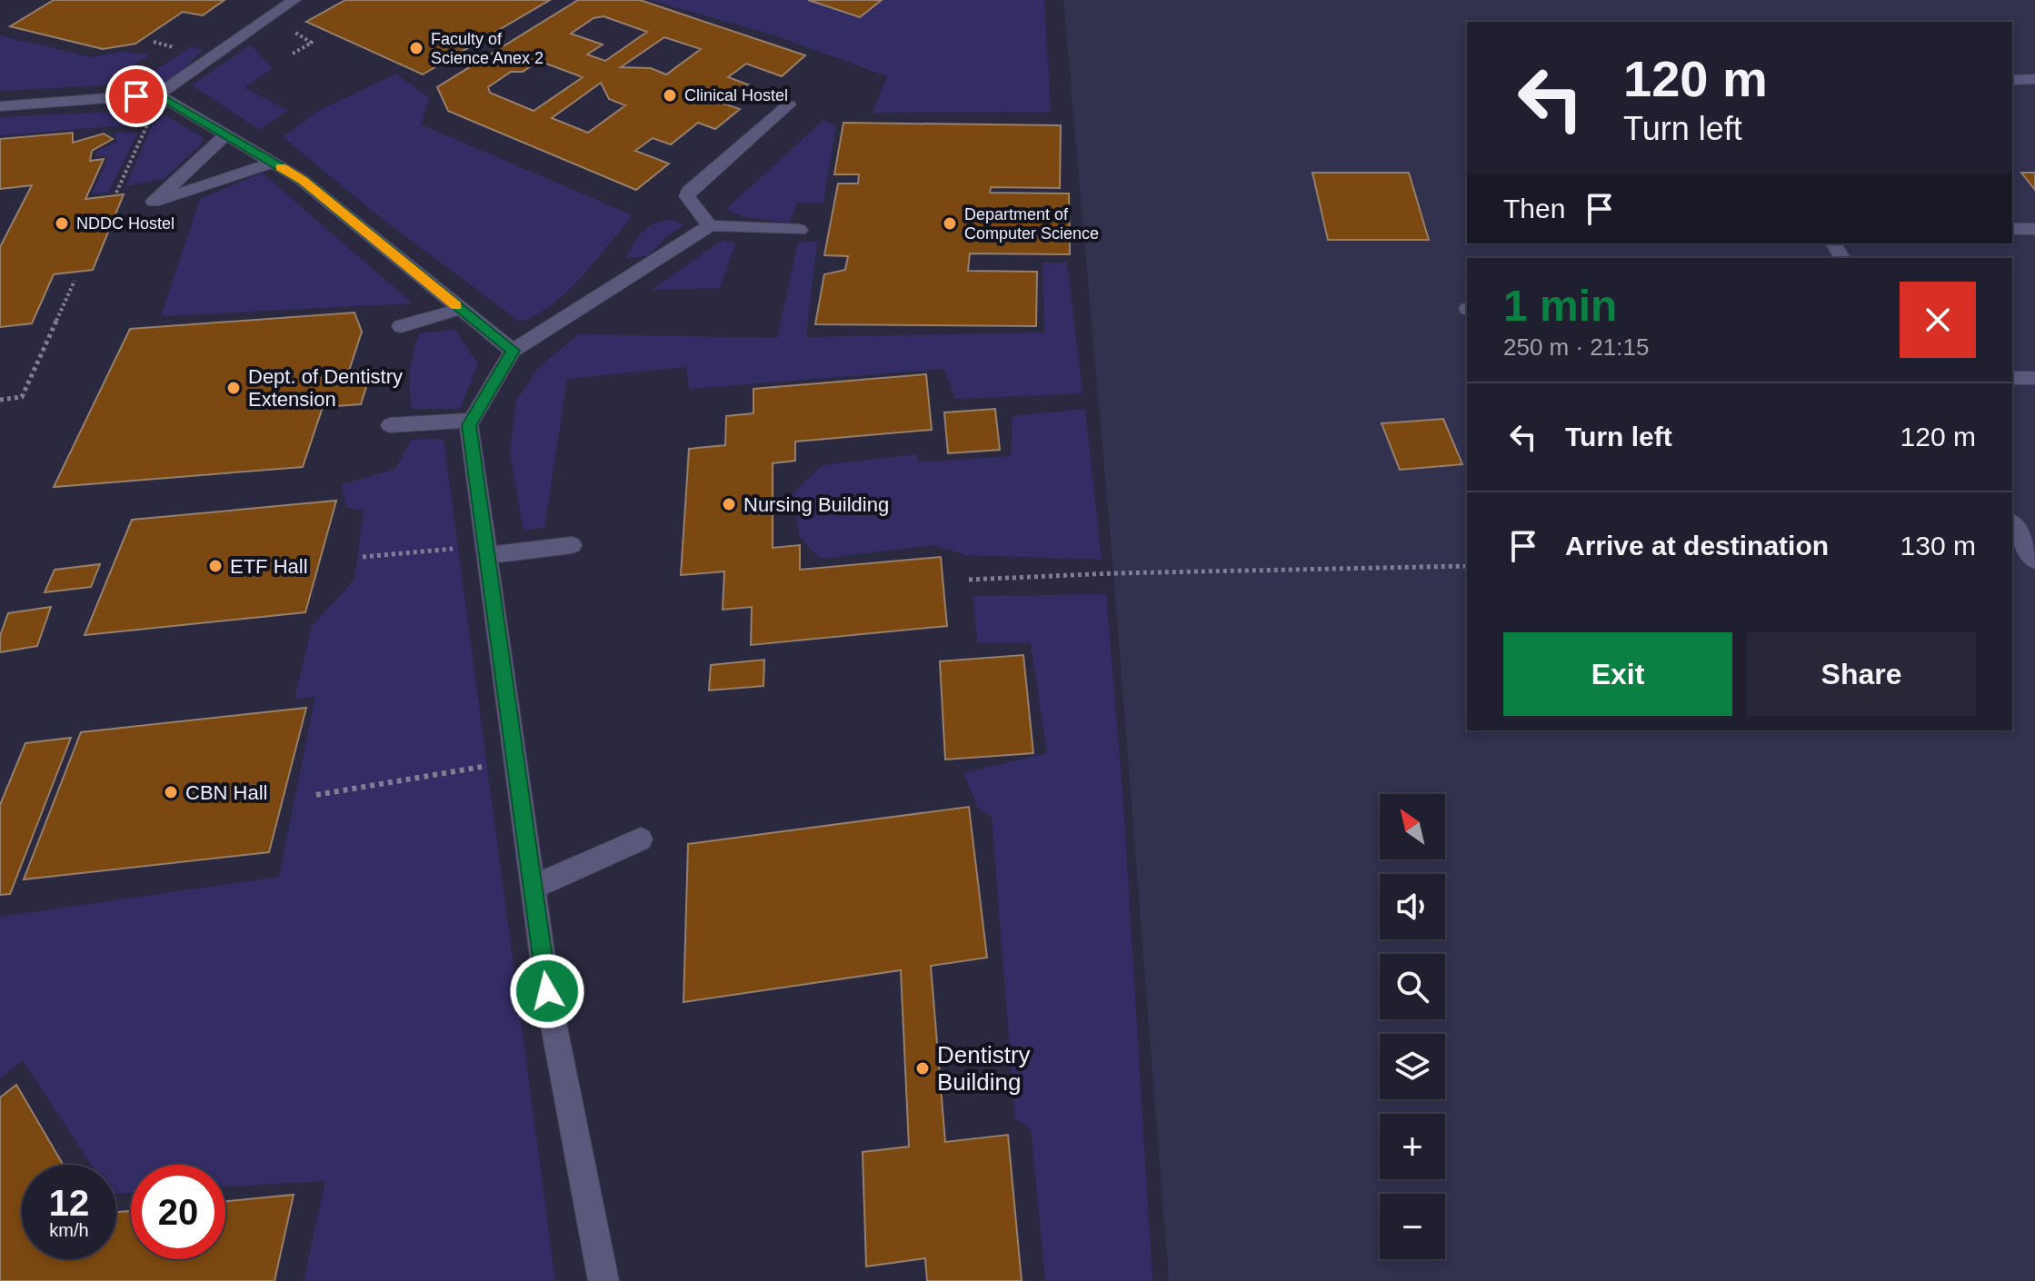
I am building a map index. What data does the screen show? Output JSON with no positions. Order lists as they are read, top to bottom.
{
  "places": [
    "Faculty of Science Anex 2",
    "Clinical Hostel",
    "NDDC Hostel",
    "Department of Computer Science",
    "Dept. of Dentistry Extension",
    "Nursing Building",
    "ETF Hall",
    "CBN Hall",
    "Dentistry Building"
  ],
  "north": "top left",
  "page": {
    "turn": ["120 m", "Turn left"],
    "then": "Then",
    "heading": ["1 min", "250 m · 21:15"],
    "list": [
      {
        "name": "Turn left",
        "value": "120 m"
      },
      {
        "name": "Arrive at destination",
        "value": "130 m"
      }
    ],
    "buttons": ["Exit", "Share"],
    "map_buttons": ["+", "−"],
    "speed": "12 km/h",
    "limit": "20"
  }
}
